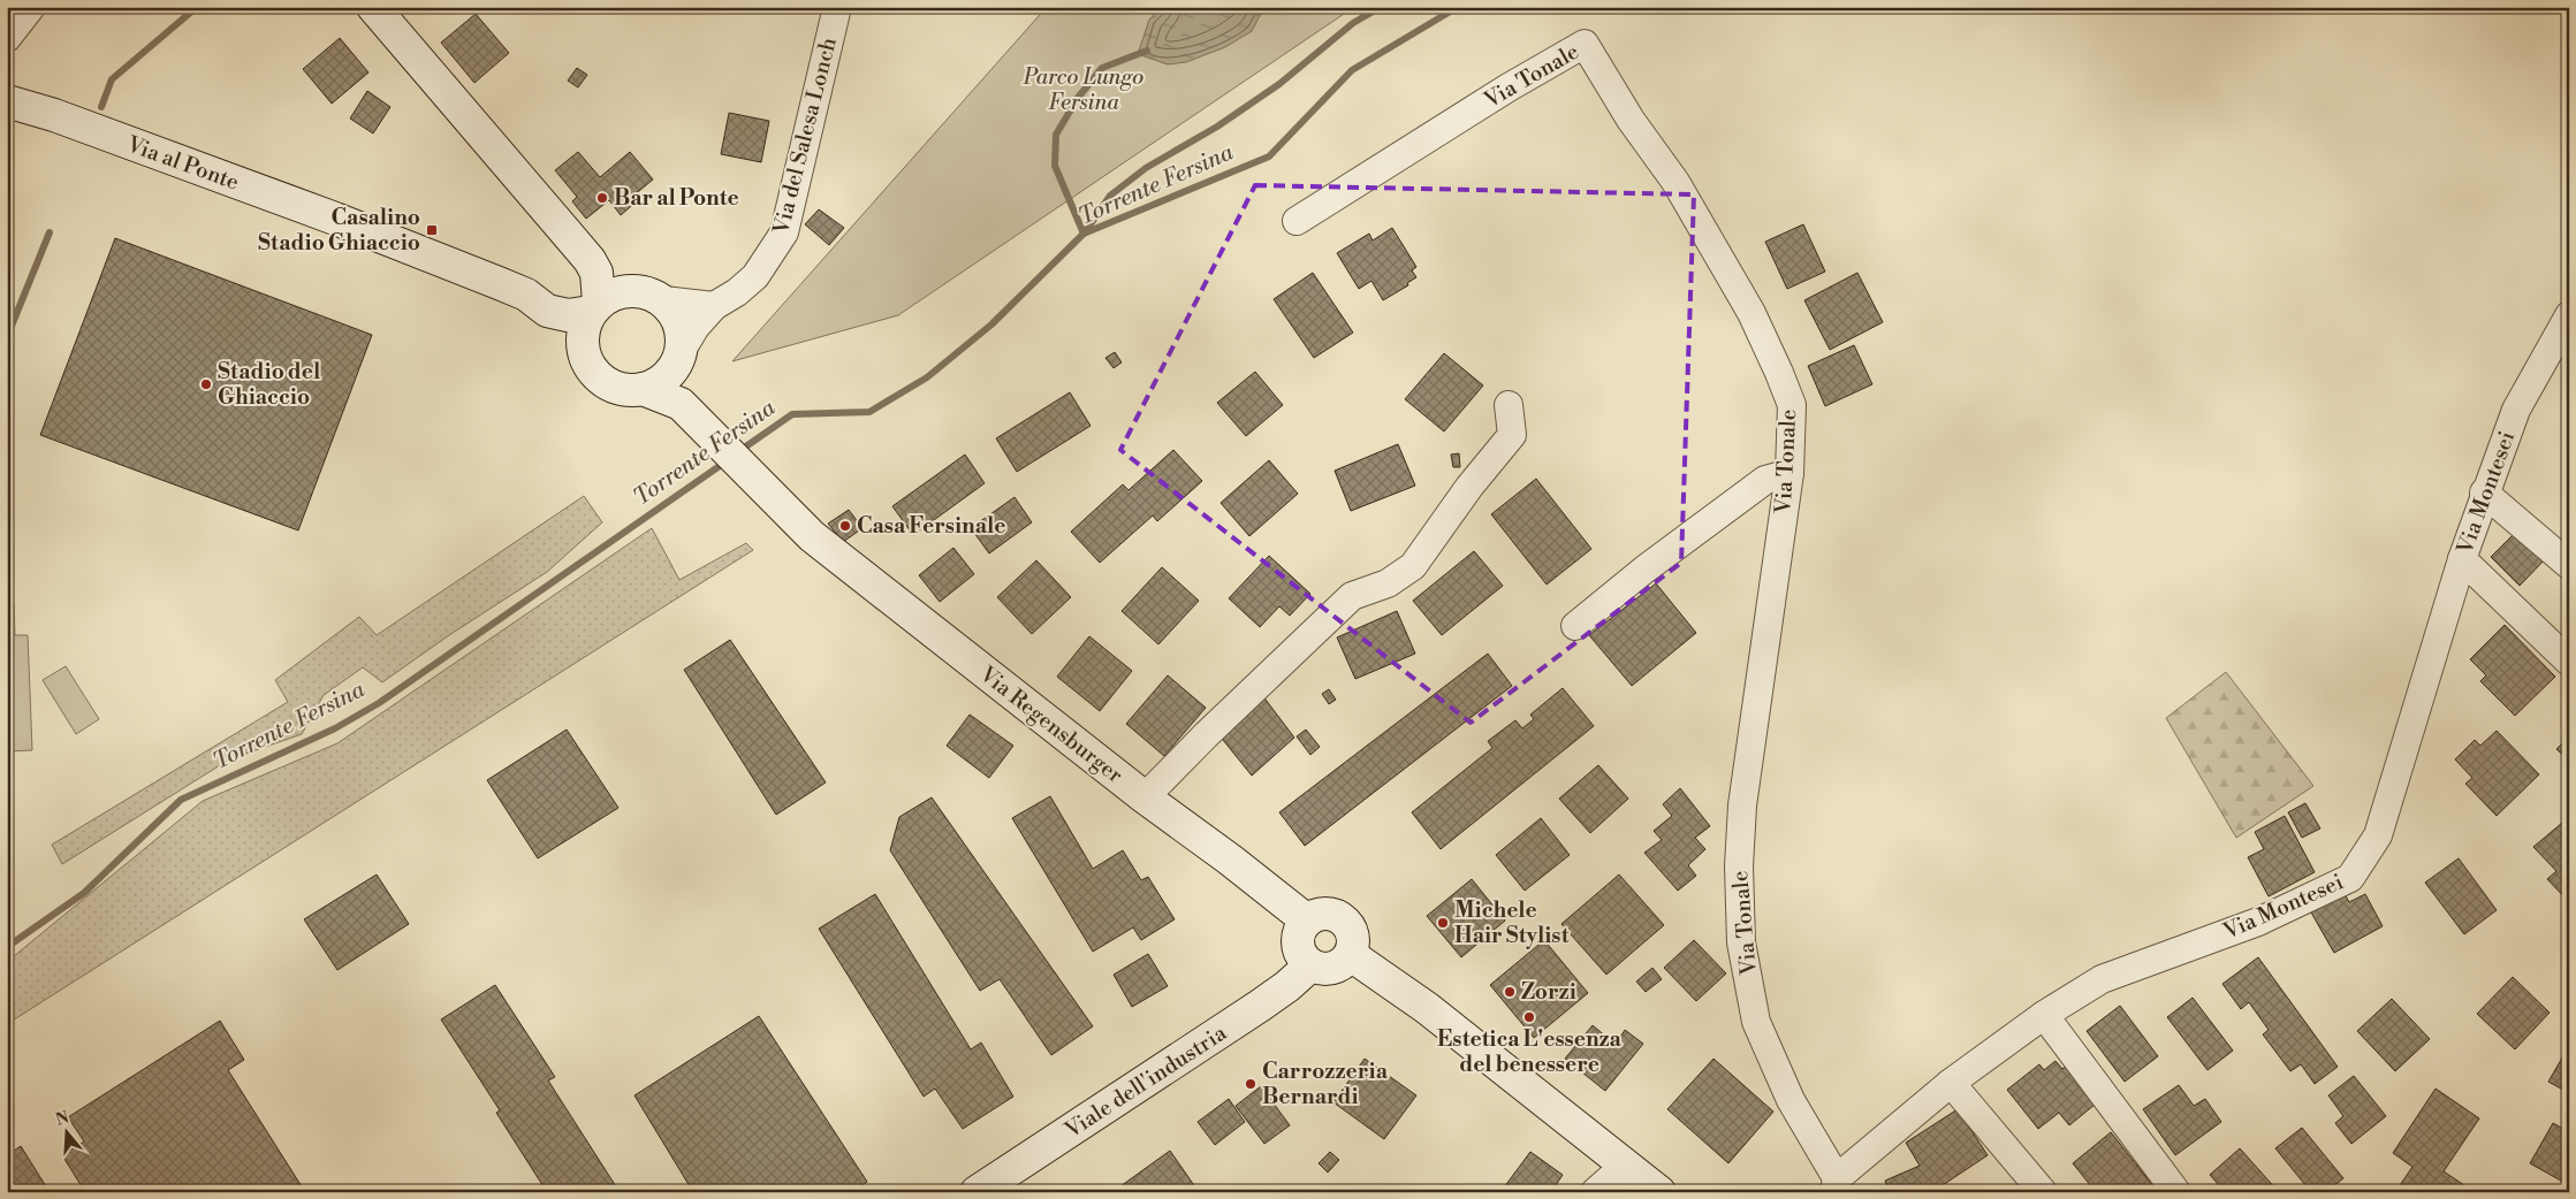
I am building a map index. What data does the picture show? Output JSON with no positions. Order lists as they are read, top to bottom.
{
  "streets": {
    "main road": ["Via al Ponte", "Via Regensburger", "Viale dell'industria"],
    "street": ["Via Tonale", "Via del Salesa Lonch", "Via Montesei"]
  },
  "crossings": [
    ["Via Tonale", "Via Montesei"],
    ["Via del Salesa Lonch", "Via al Ponte"],
    ["Via Regensburger", "Viale dell'industria"]
  ],
  "water": ["Torrente Fersina"],
  "parks": ["Parco Lungo Fersina"],
  "places": {
    "other": [
      "Bar al Ponte",
      "Stadio del Ghiaccio",
      "Casa Fersinale",
      "Michele Hair Stylist",
      "Zorzi",
      "Estetica L'essenza del benessere",
      "Carrozzeria Bernardi"
    ],
    "transit": ["Casalino Stadio Ghiaccio"]
  },
  "north": "top"
}
